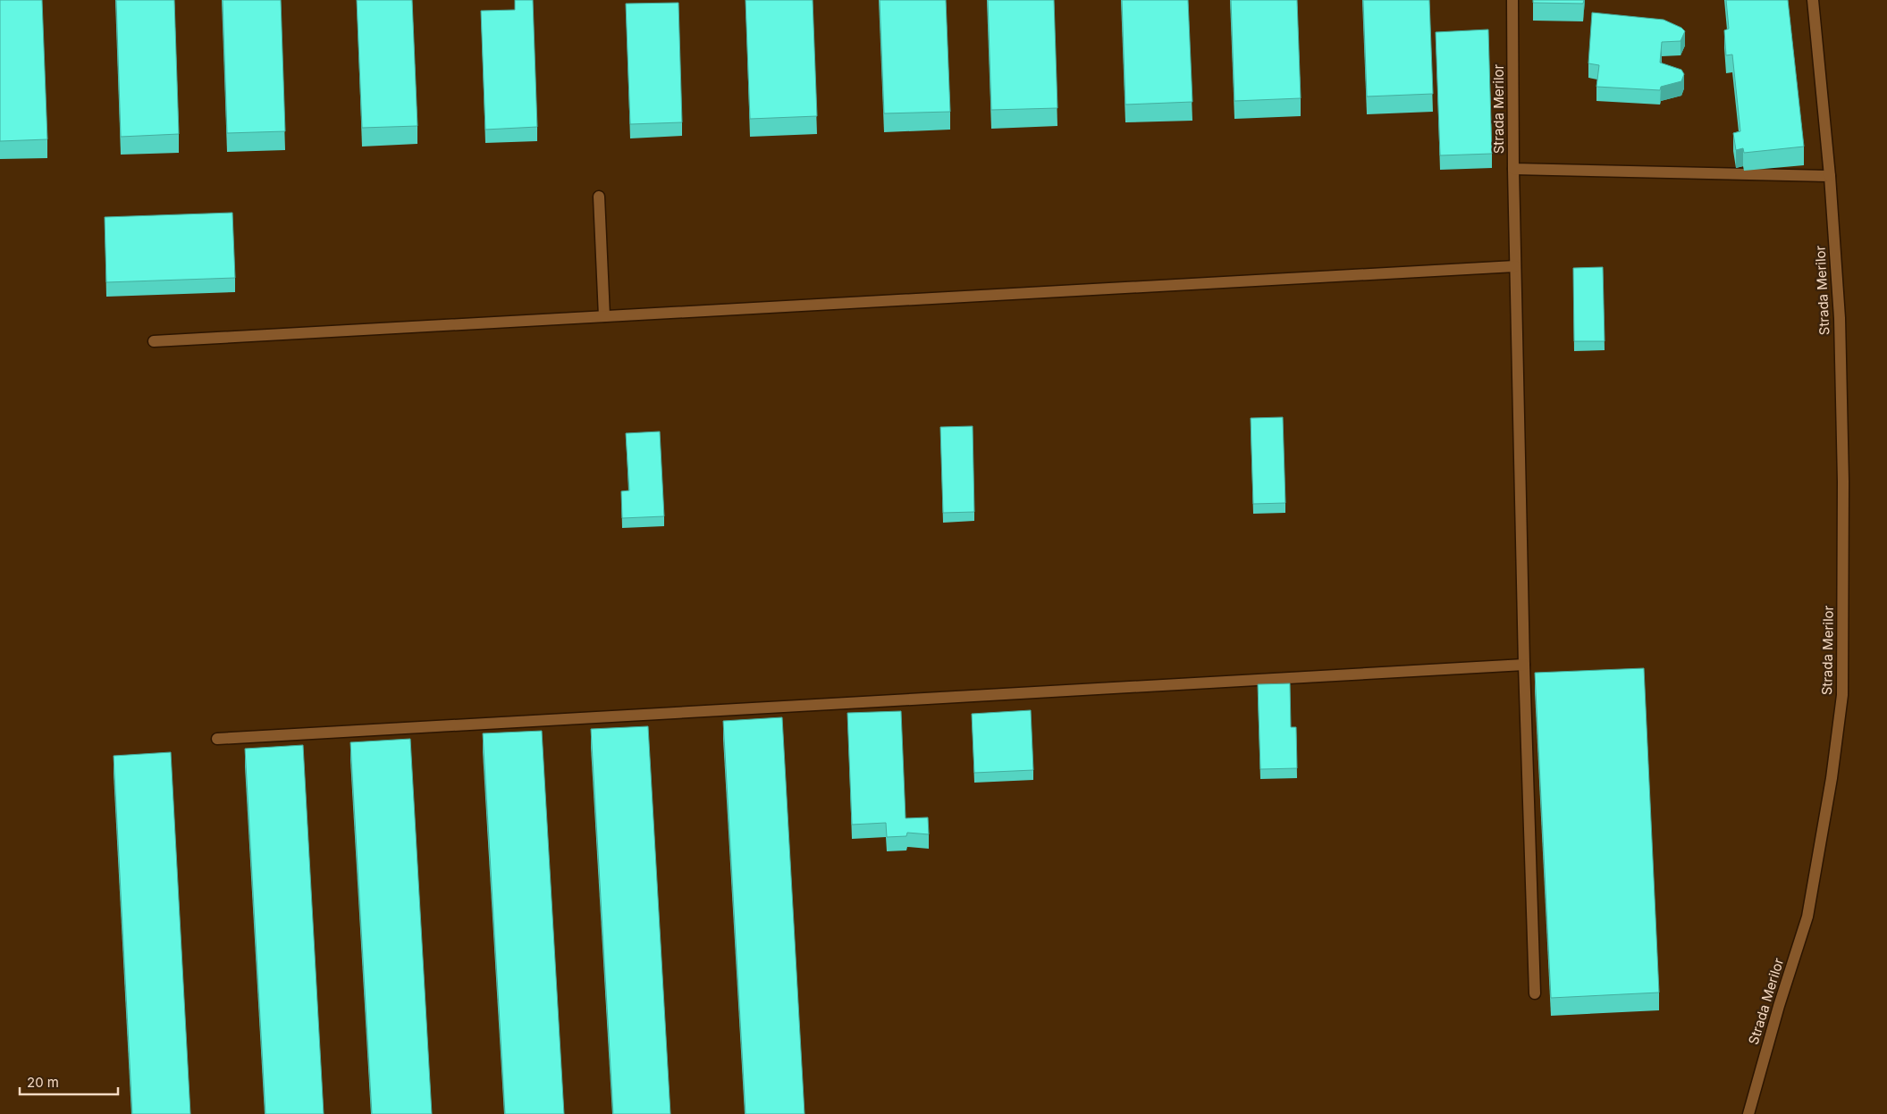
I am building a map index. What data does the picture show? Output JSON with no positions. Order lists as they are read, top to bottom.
{
  "streets": {
    "street": ["Strada Merilor"]
  },
  "scale_bar": "20 m"
}
